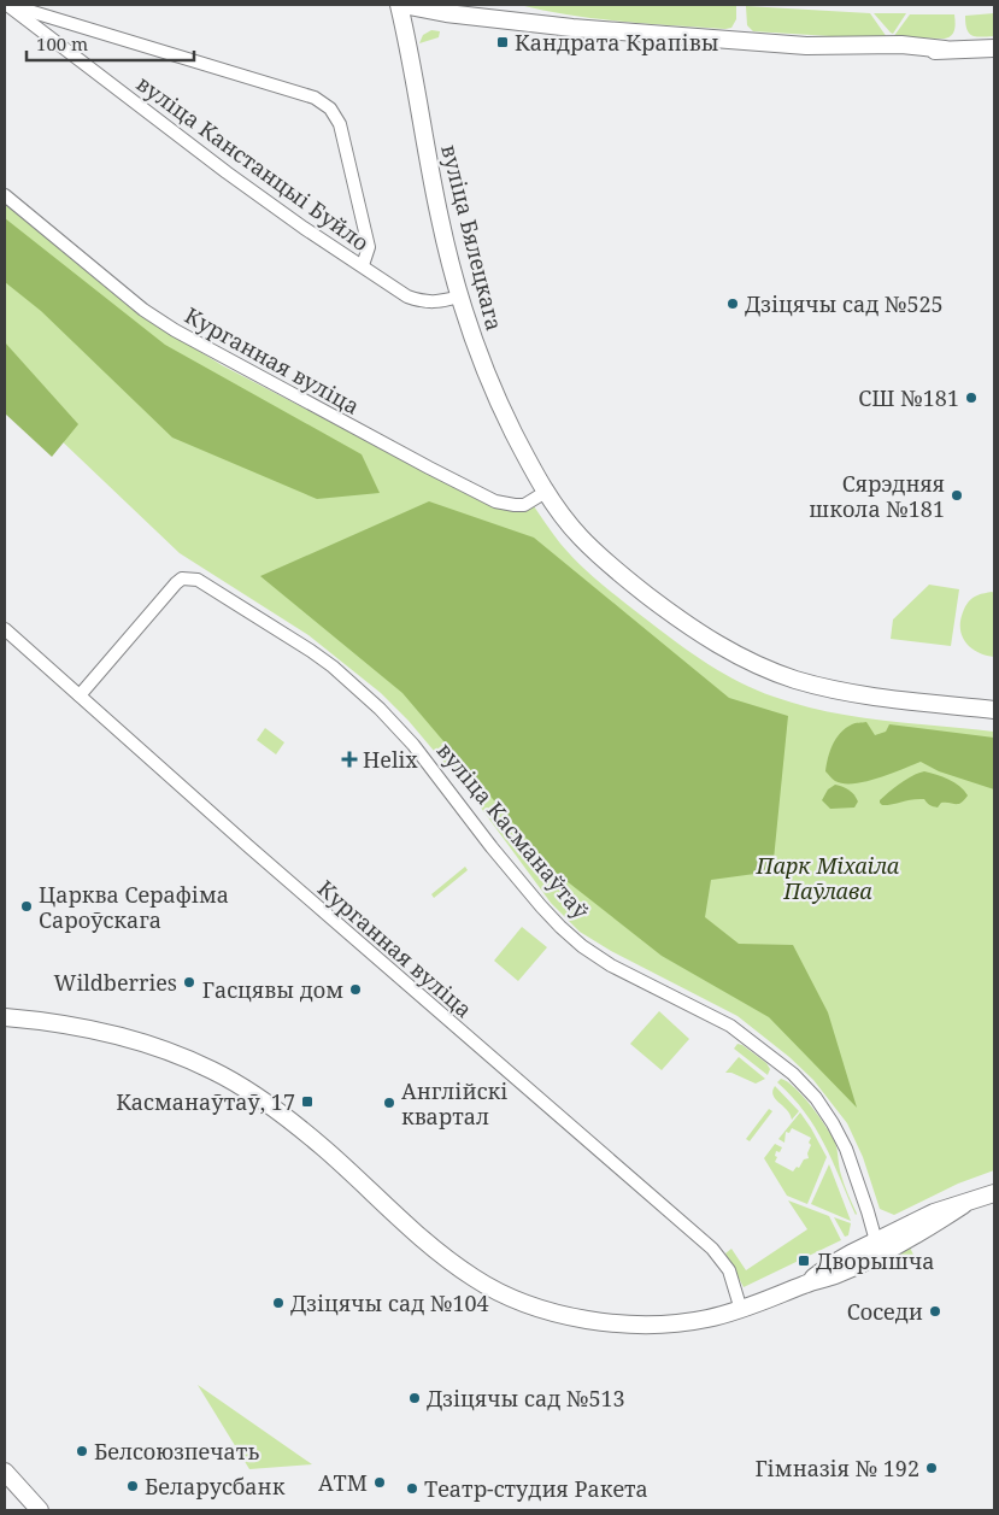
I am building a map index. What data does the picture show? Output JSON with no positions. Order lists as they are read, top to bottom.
{
  "streets": {
    "street": [
      "вуліца Канстанцыі Буйло",
      "вуліца Бялецкага",
      "Курганная вуліца",
      "вуліца Касманаўтаў"
    ]
  },
  "crossings": [
    ["вуліца Канстанцыі Буйло", "вуліца Бялецкага"],
    ["вуліца Бялецкага", "Курганная вуліца"],
    ["Курганная вуліца", "вуліца Касманаўтаў"]
  ],
  "parks": ["Парк Міхаіла Паўлава"],
  "places": {
    "transit": ["Кандрата Крапівы", "Касманаўтаў, 17", "Дворышча"],
    "other": [
      "Дзіцячы сад №525",
      "СШ №181",
      "Сярэдняя школа №181",
      "Царква Серафіма Сароўскага",
      "Wildberries",
      "Гасцявы дом",
      "Англійскі квартал",
      "Дзіцячы сад №104",
      "Соседи",
      "Дзіцячы сад №513",
      "Белсоюзпечать",
      "Гімназія № 192",
      "АТМ",
      "Беларусбанк",
      "Театр-студия Ракета"
    ],
    "health": ["Helix"]
  },
  "scale_bar": "100 m"
}
